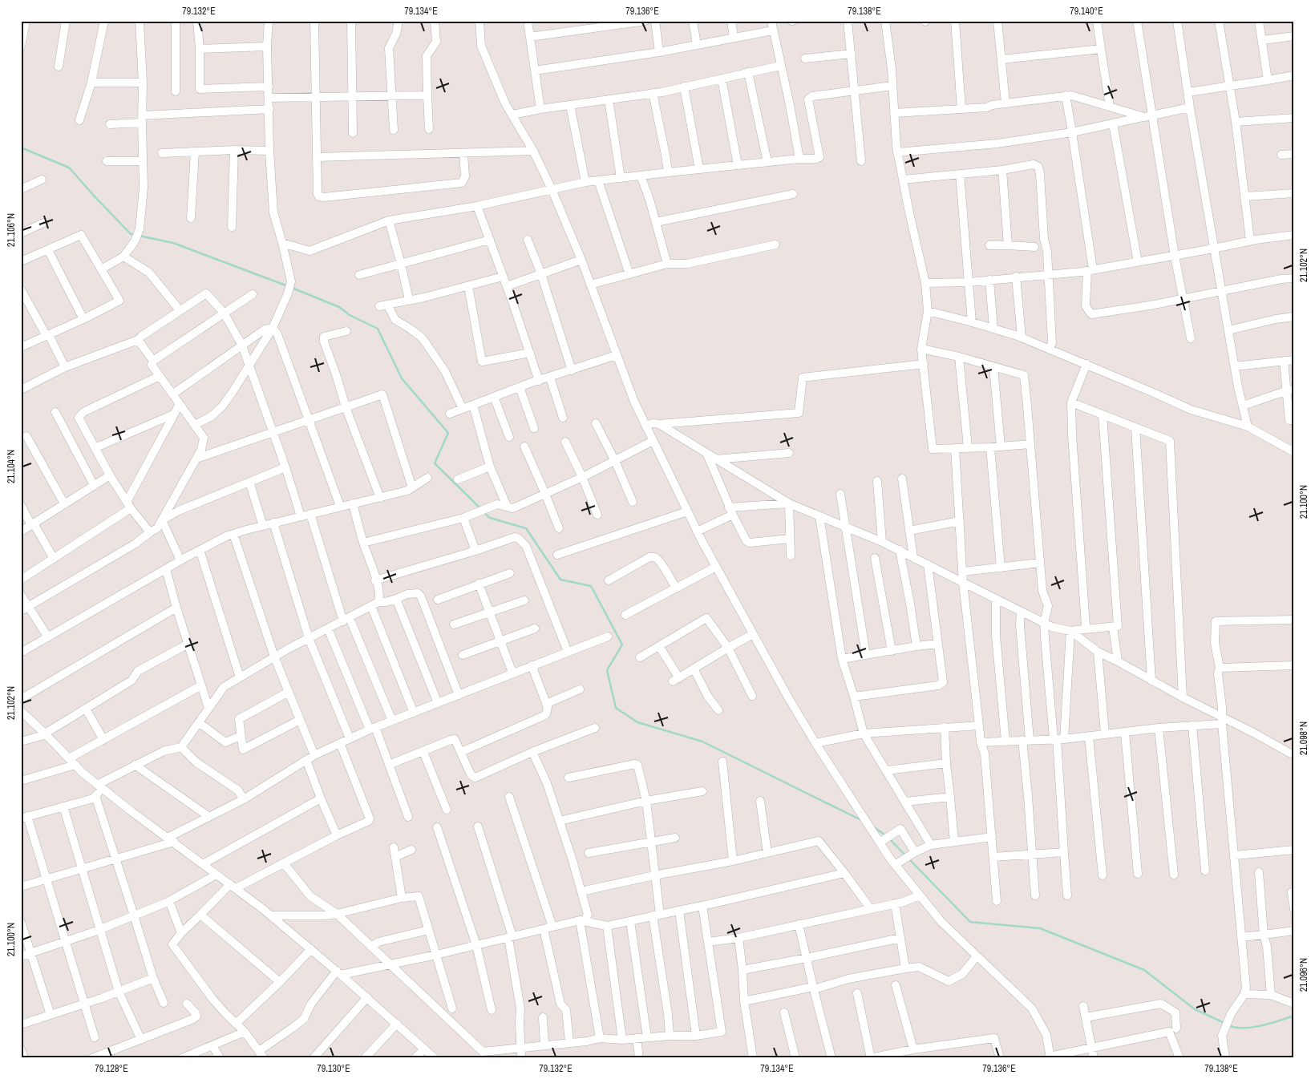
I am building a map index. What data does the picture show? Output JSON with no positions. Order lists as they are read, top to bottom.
{
  "coordinates": [
    "79.132°E",
    "79.134°E",
    "79.136°E",
    "79.138°E",
    "79.140°E",
    "21.106°N",
    "21.102°N",
    "21.104°N",
    "21.100°N",
    "21.098°N",
    "21.096°N",
    "79.128°E",
    "79.130°E"
  ]
}
